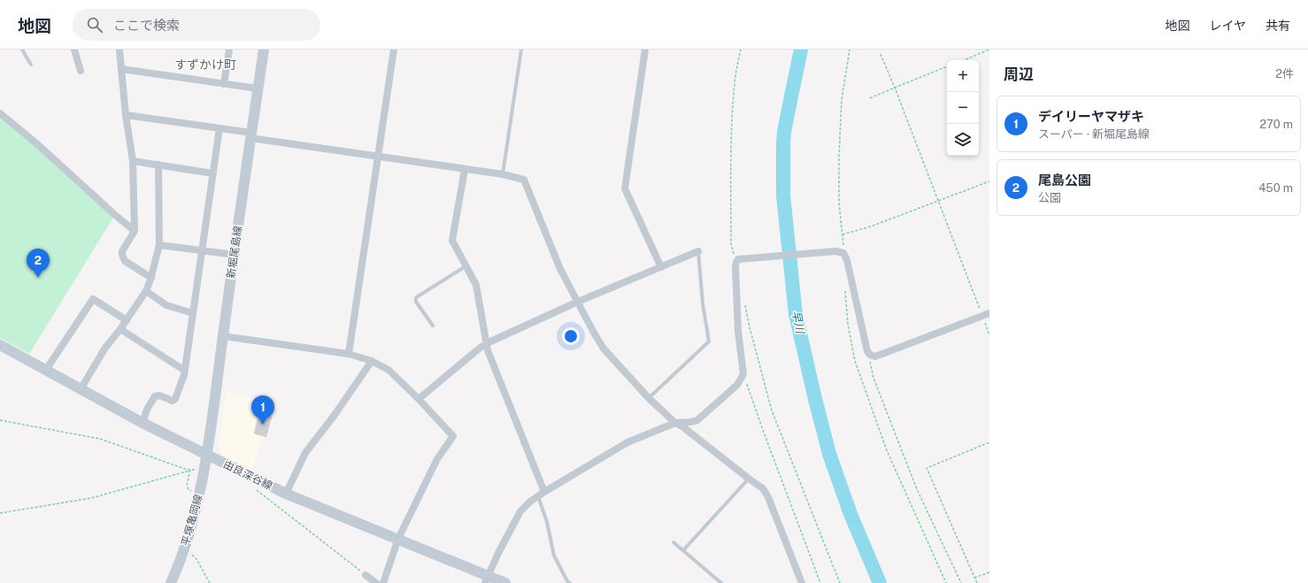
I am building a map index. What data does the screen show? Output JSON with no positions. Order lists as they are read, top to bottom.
{
  "streets": {
    "main road": ["新堀尾島線", "由良深谷線", "平塚亀岡線"]
  },
  "crossings": [
    ["新堀尾島線", "由良深谷線"],
    ["新堀尾島線", "平塚亀岡線"],
    ["由良深谷線", "平塚亀岡線"]
  ],
  "districts": ["すずかけ町"],
  "water": ["早川"],
  "page": {
    "header": "地図",
    "search": "ここで検索",
    "nav": ["地図", "レイヤ", "共有"],
    "heading": ["周辺", "2件"],
    "map_buttons": ["+", "−"],
    "list": [
      {
        "mark": "1",
        "name": "デイリーヤマザキ",
        "note": "スーパー · 新堀尾島線",
        "value": "270 m"
      },
      {
        "mark": "2",
        "name": "尾島公園",
        "note": "公園",
        "value": "450 m"
      }
    ],
    "pins": ["2", "1"]
  }
}
